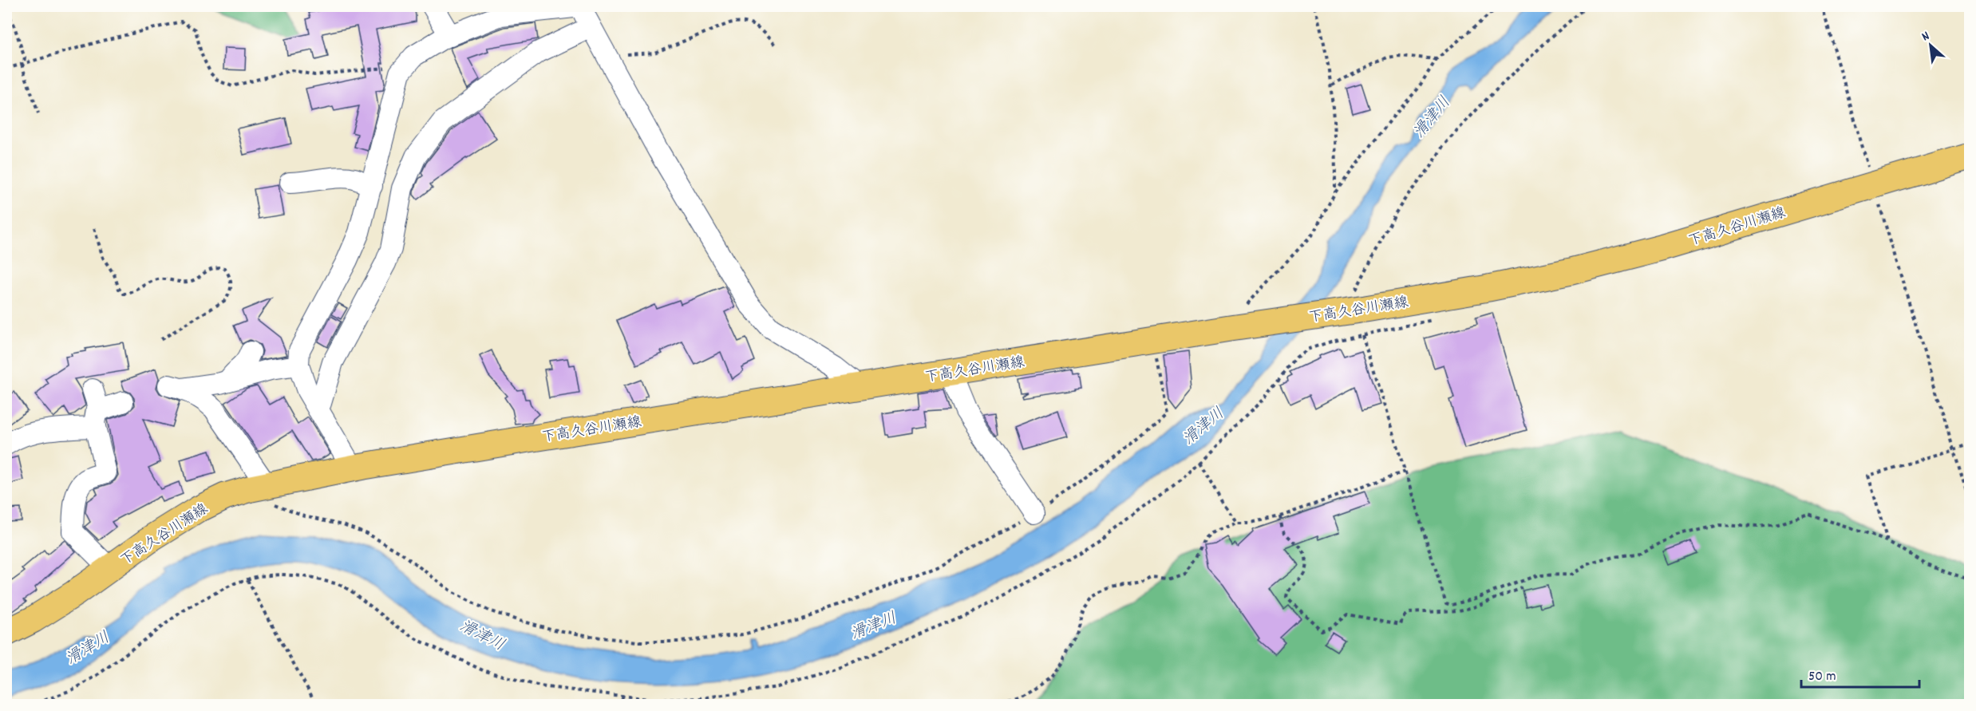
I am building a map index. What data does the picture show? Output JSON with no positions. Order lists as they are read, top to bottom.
{
  "streets": {
    "main road": ["下高久谷川瀬線"]
  },
  "water": ["滑津川"],
  "scale_bar": "50 m",
  "north": "top left"
}
